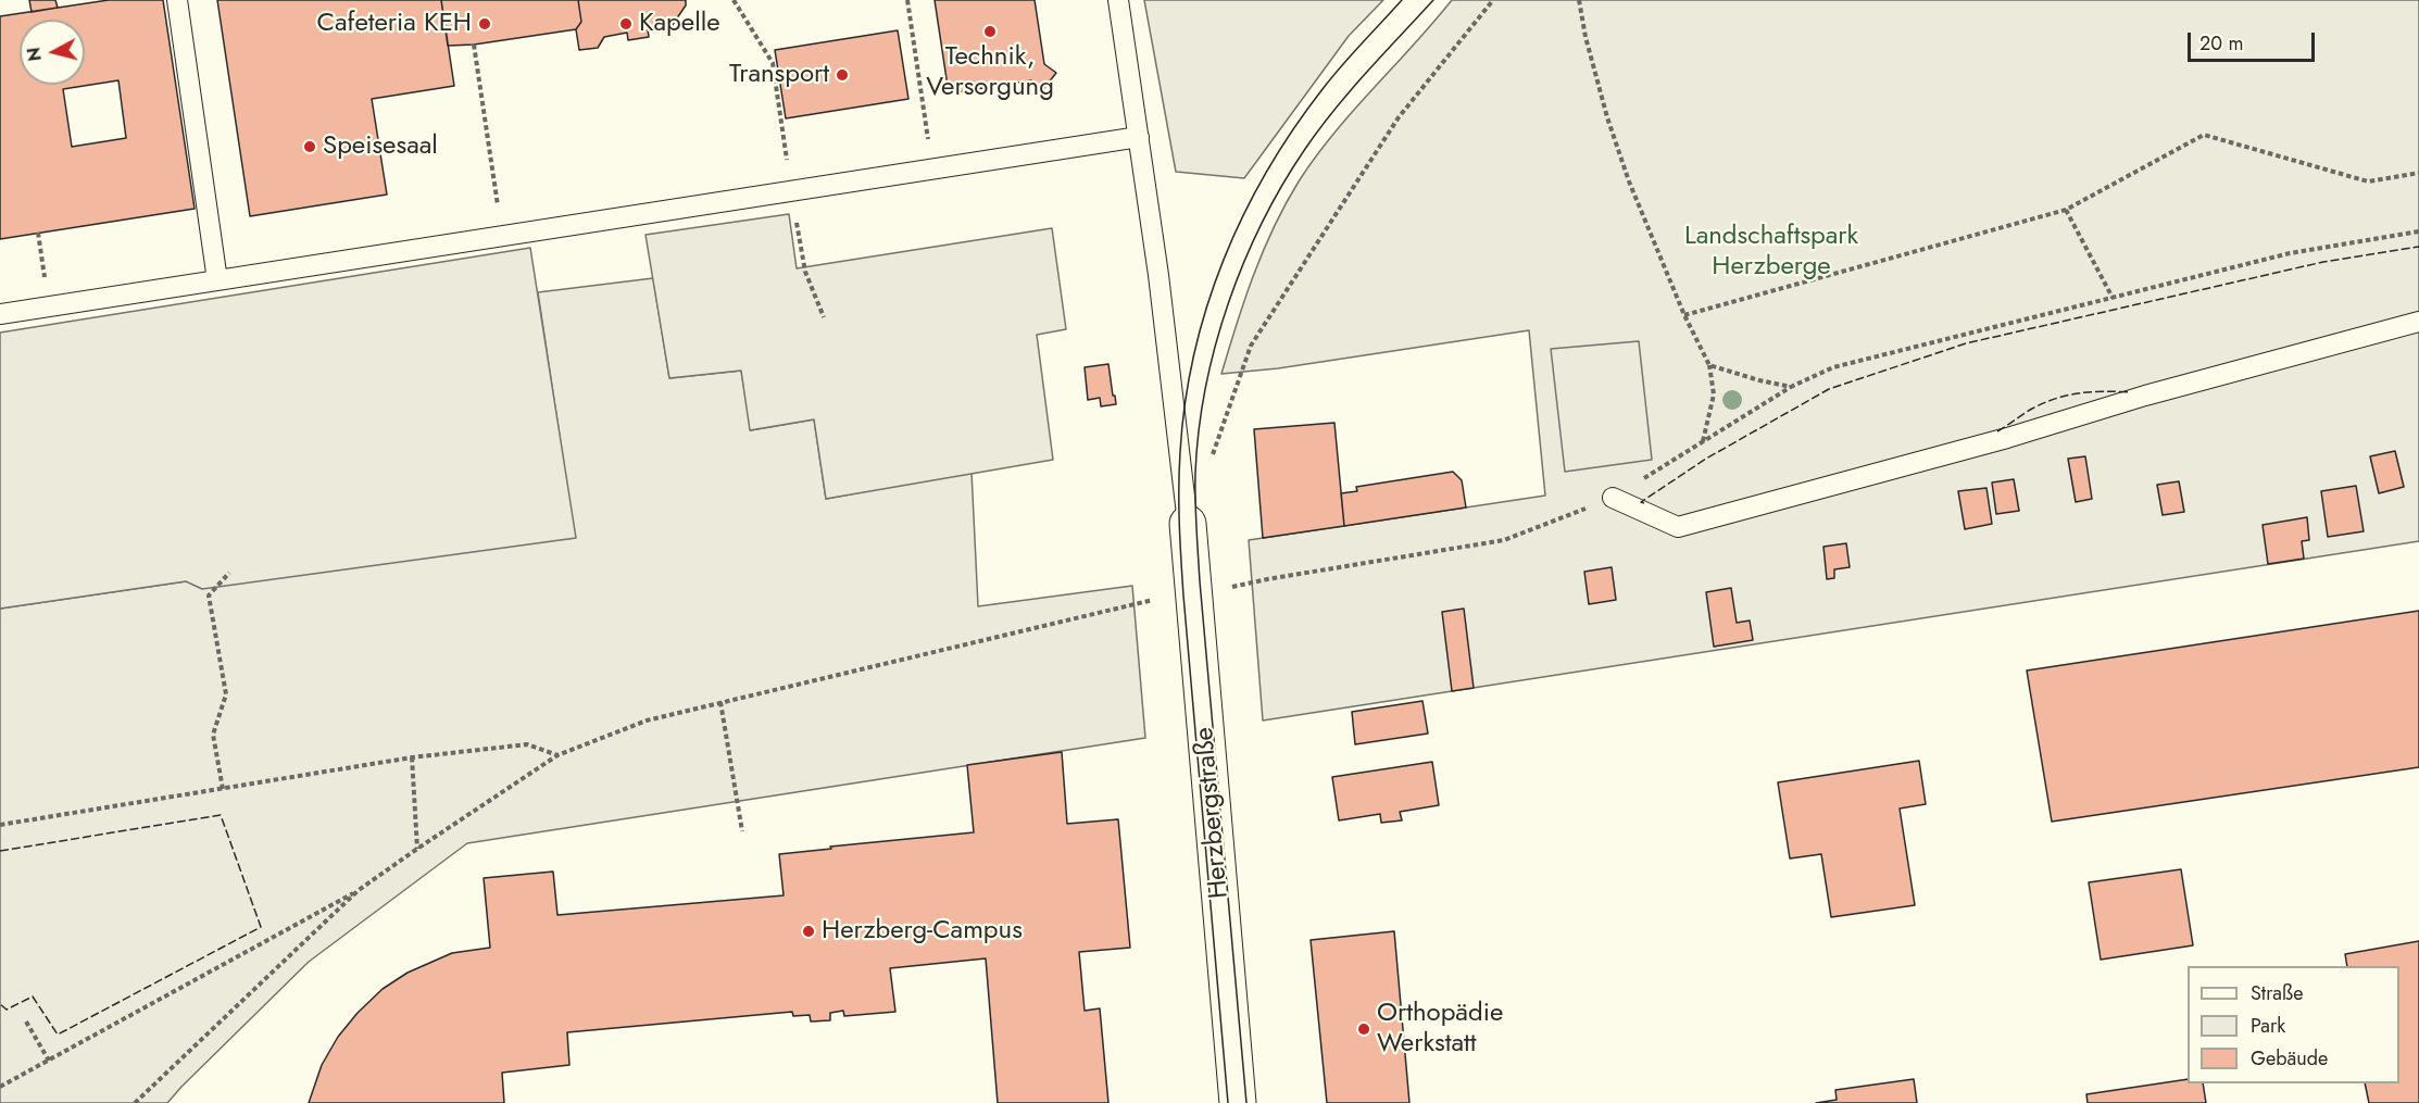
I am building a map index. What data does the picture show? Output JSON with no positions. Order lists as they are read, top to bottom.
{
  "streets": {
    "street": ["Herzbergstraße"]
  },
  "parks": ["Landschaftspark Herzberge"],
  "places": [
    "Cafeteria KEH",
    "Kapelle",
    "Technik, Versorgung",
    "Transport",
    "Speisesaal",
    "Herzberg-Campus",
    "Orthopädie Werkstatt"
  ],
  "legend": ["Straße", "Park", "Gebäude"],
  "scale_bar": "20 m",
  "north": "left"
}
